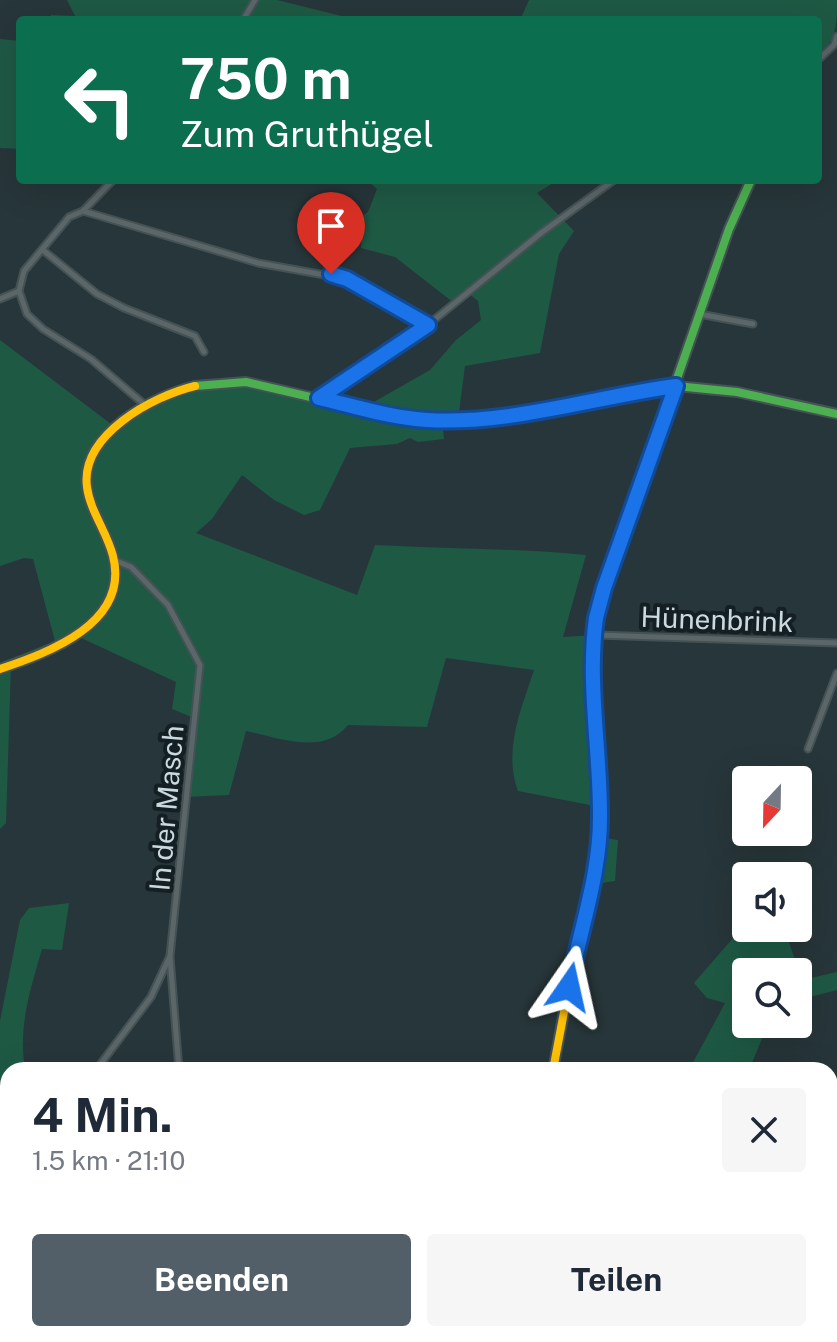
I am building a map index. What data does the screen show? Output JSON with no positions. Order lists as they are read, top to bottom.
{
  "streets": {
    "street": ["Hünenbrink", "In der Masch"]
  },
  "north": "bottom",
  "page": {
    "turn": ["750 m", "Zum Gruthügel"],
    "heading": ["4 Min.", "1.5 km · 21:10"],
    "buttons": ["Beenden", "Teilen"]
  }
}
